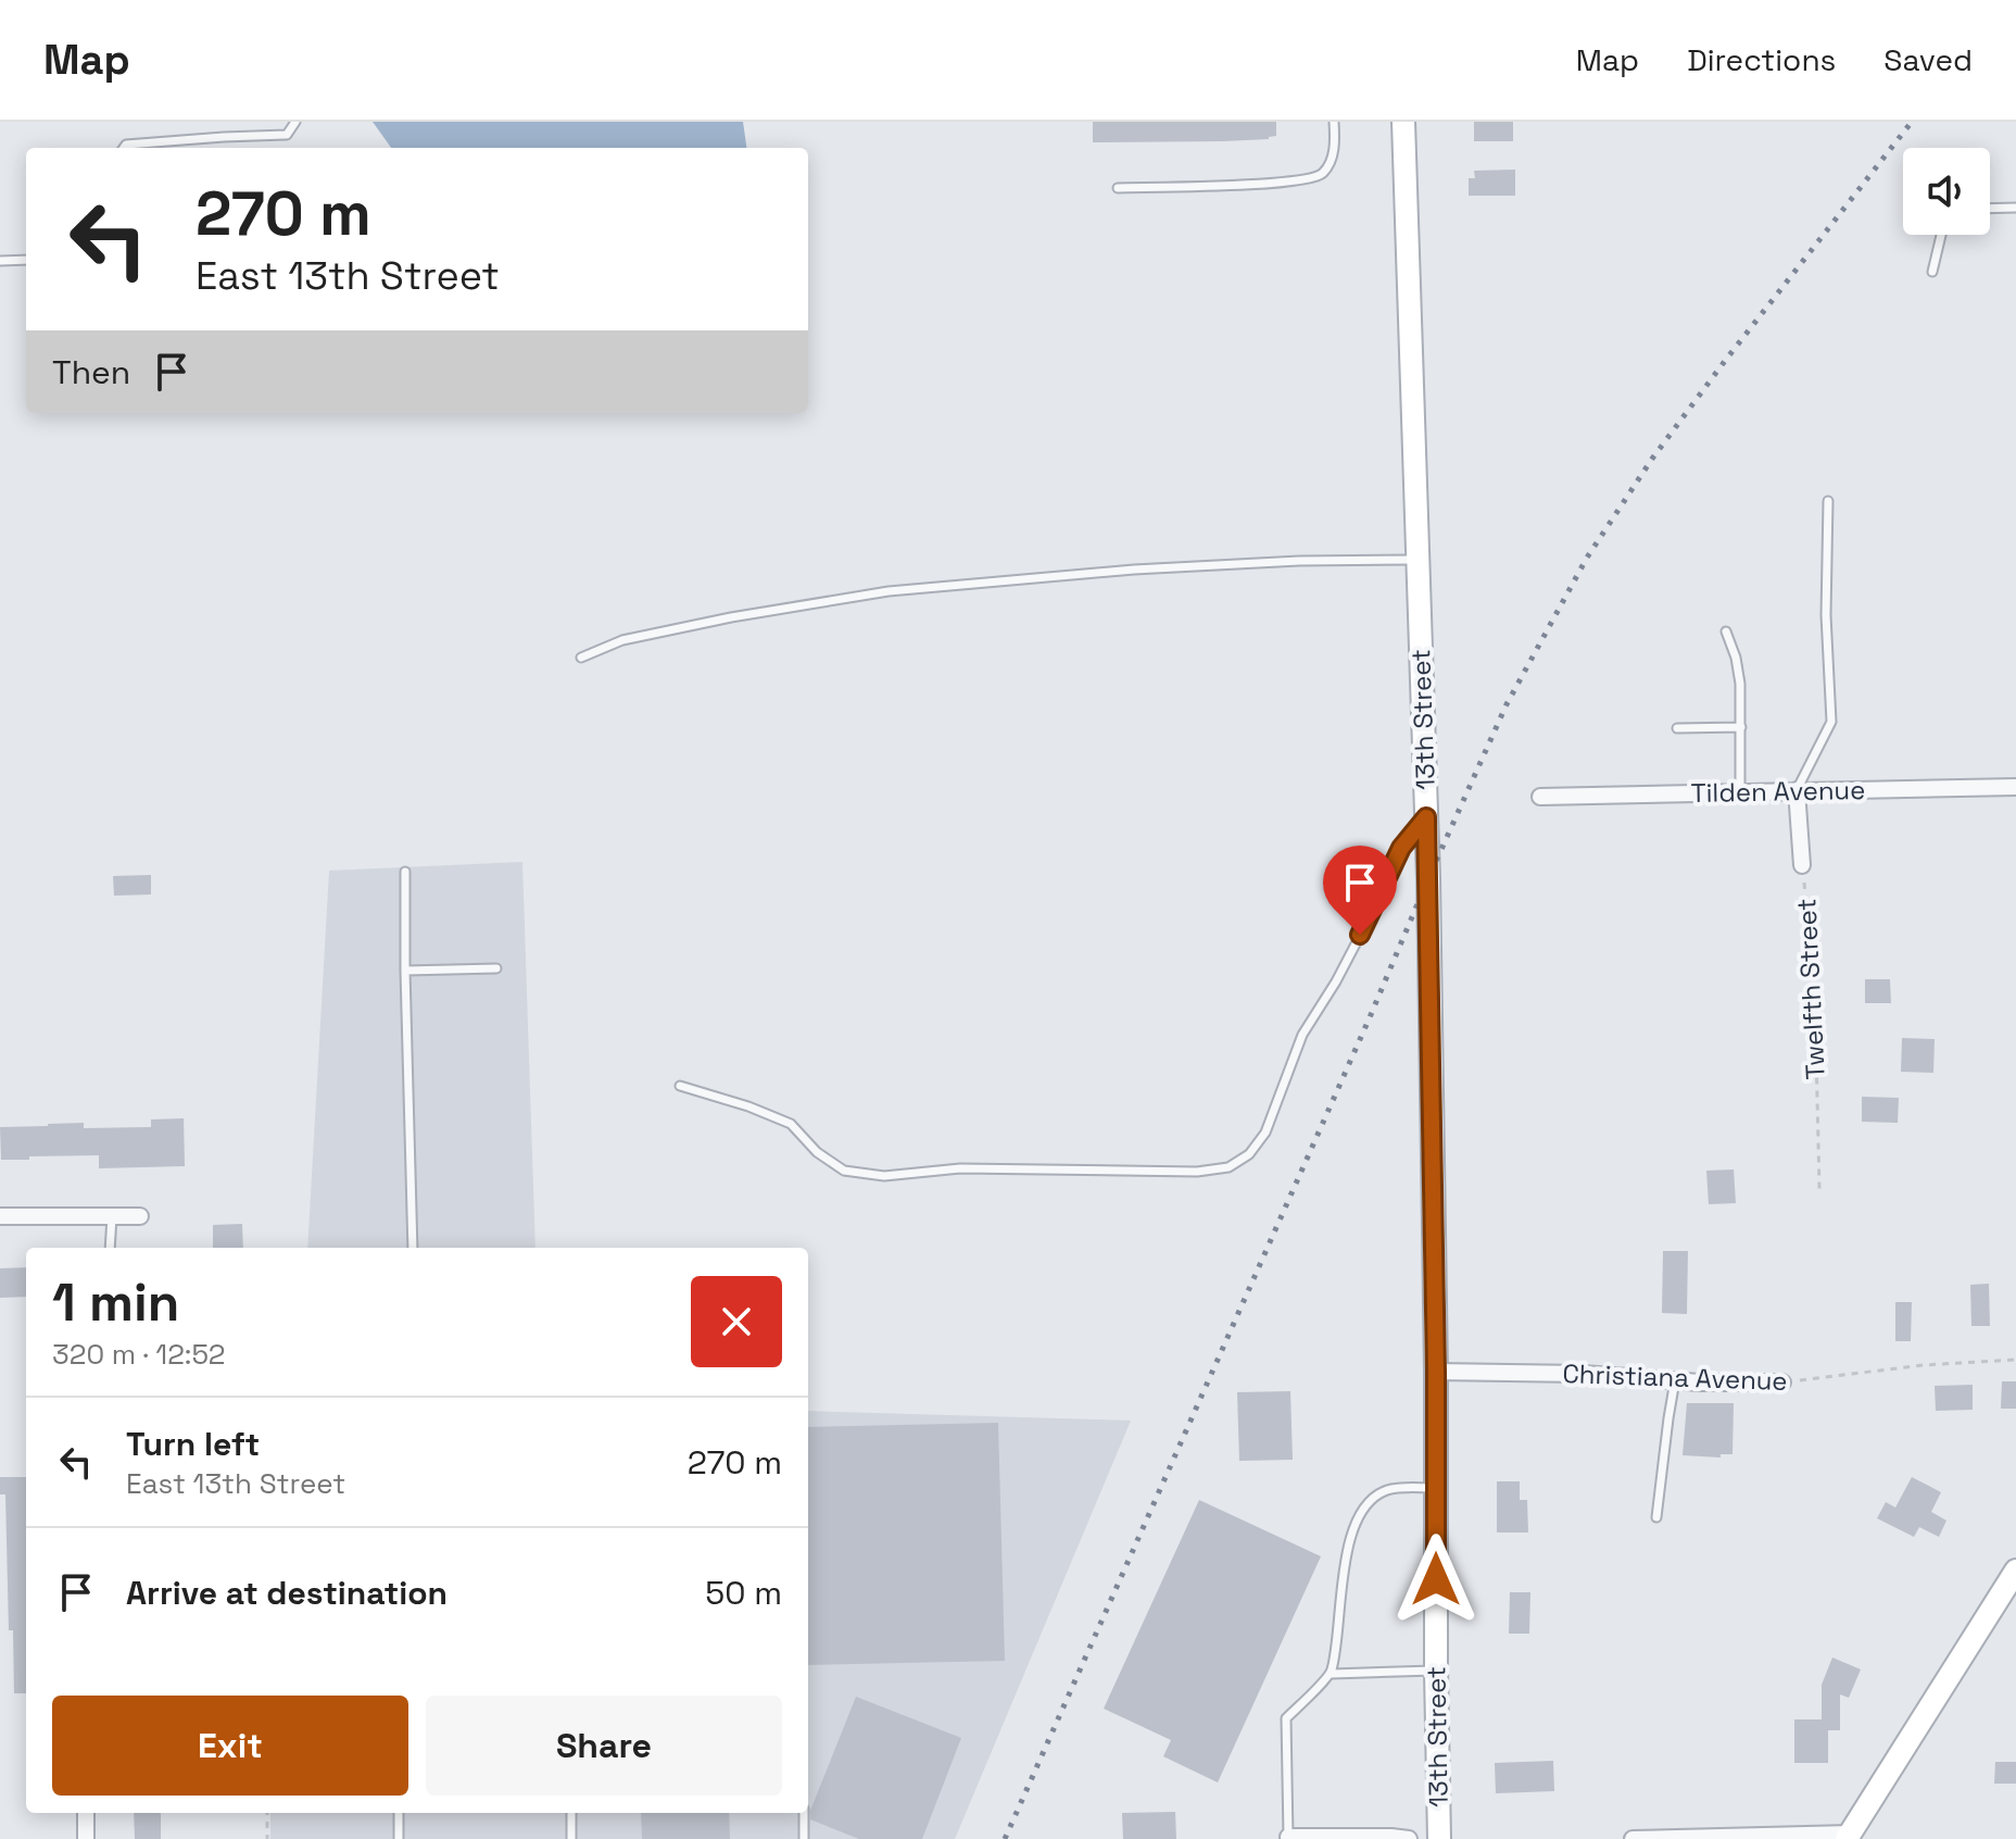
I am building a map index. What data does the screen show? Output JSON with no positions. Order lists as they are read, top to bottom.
{
  "streets": {
    "street": [
      "13th Street",
      "Tilden Avenue",
      "Twelfth Street",
      "Christiana Avenue"
    ]
  },
  "crossings": [
    ["13th Street", "Christiana Avenue"],
    ["Tilden Avenue", "Twelfth Street"]
  ],
  "page": {
    "header": "Map",
    "nav": ["Map", "Directions", "Saved"],
    "turn": ["270 m", "East 13th Street"],
    "then": "Then",
    "heading": ["1 min", "320 m · 12:52"],
    "list": [
      {
        "name": "Turn left",
        "note": "East 13th Street",
        "value": "270 m"
      },
      {
        "name": "Arrive at destination",
        "value": "50 m"
      }
    ],
    "buttons": ["Exit", "Share"]
  }
}
